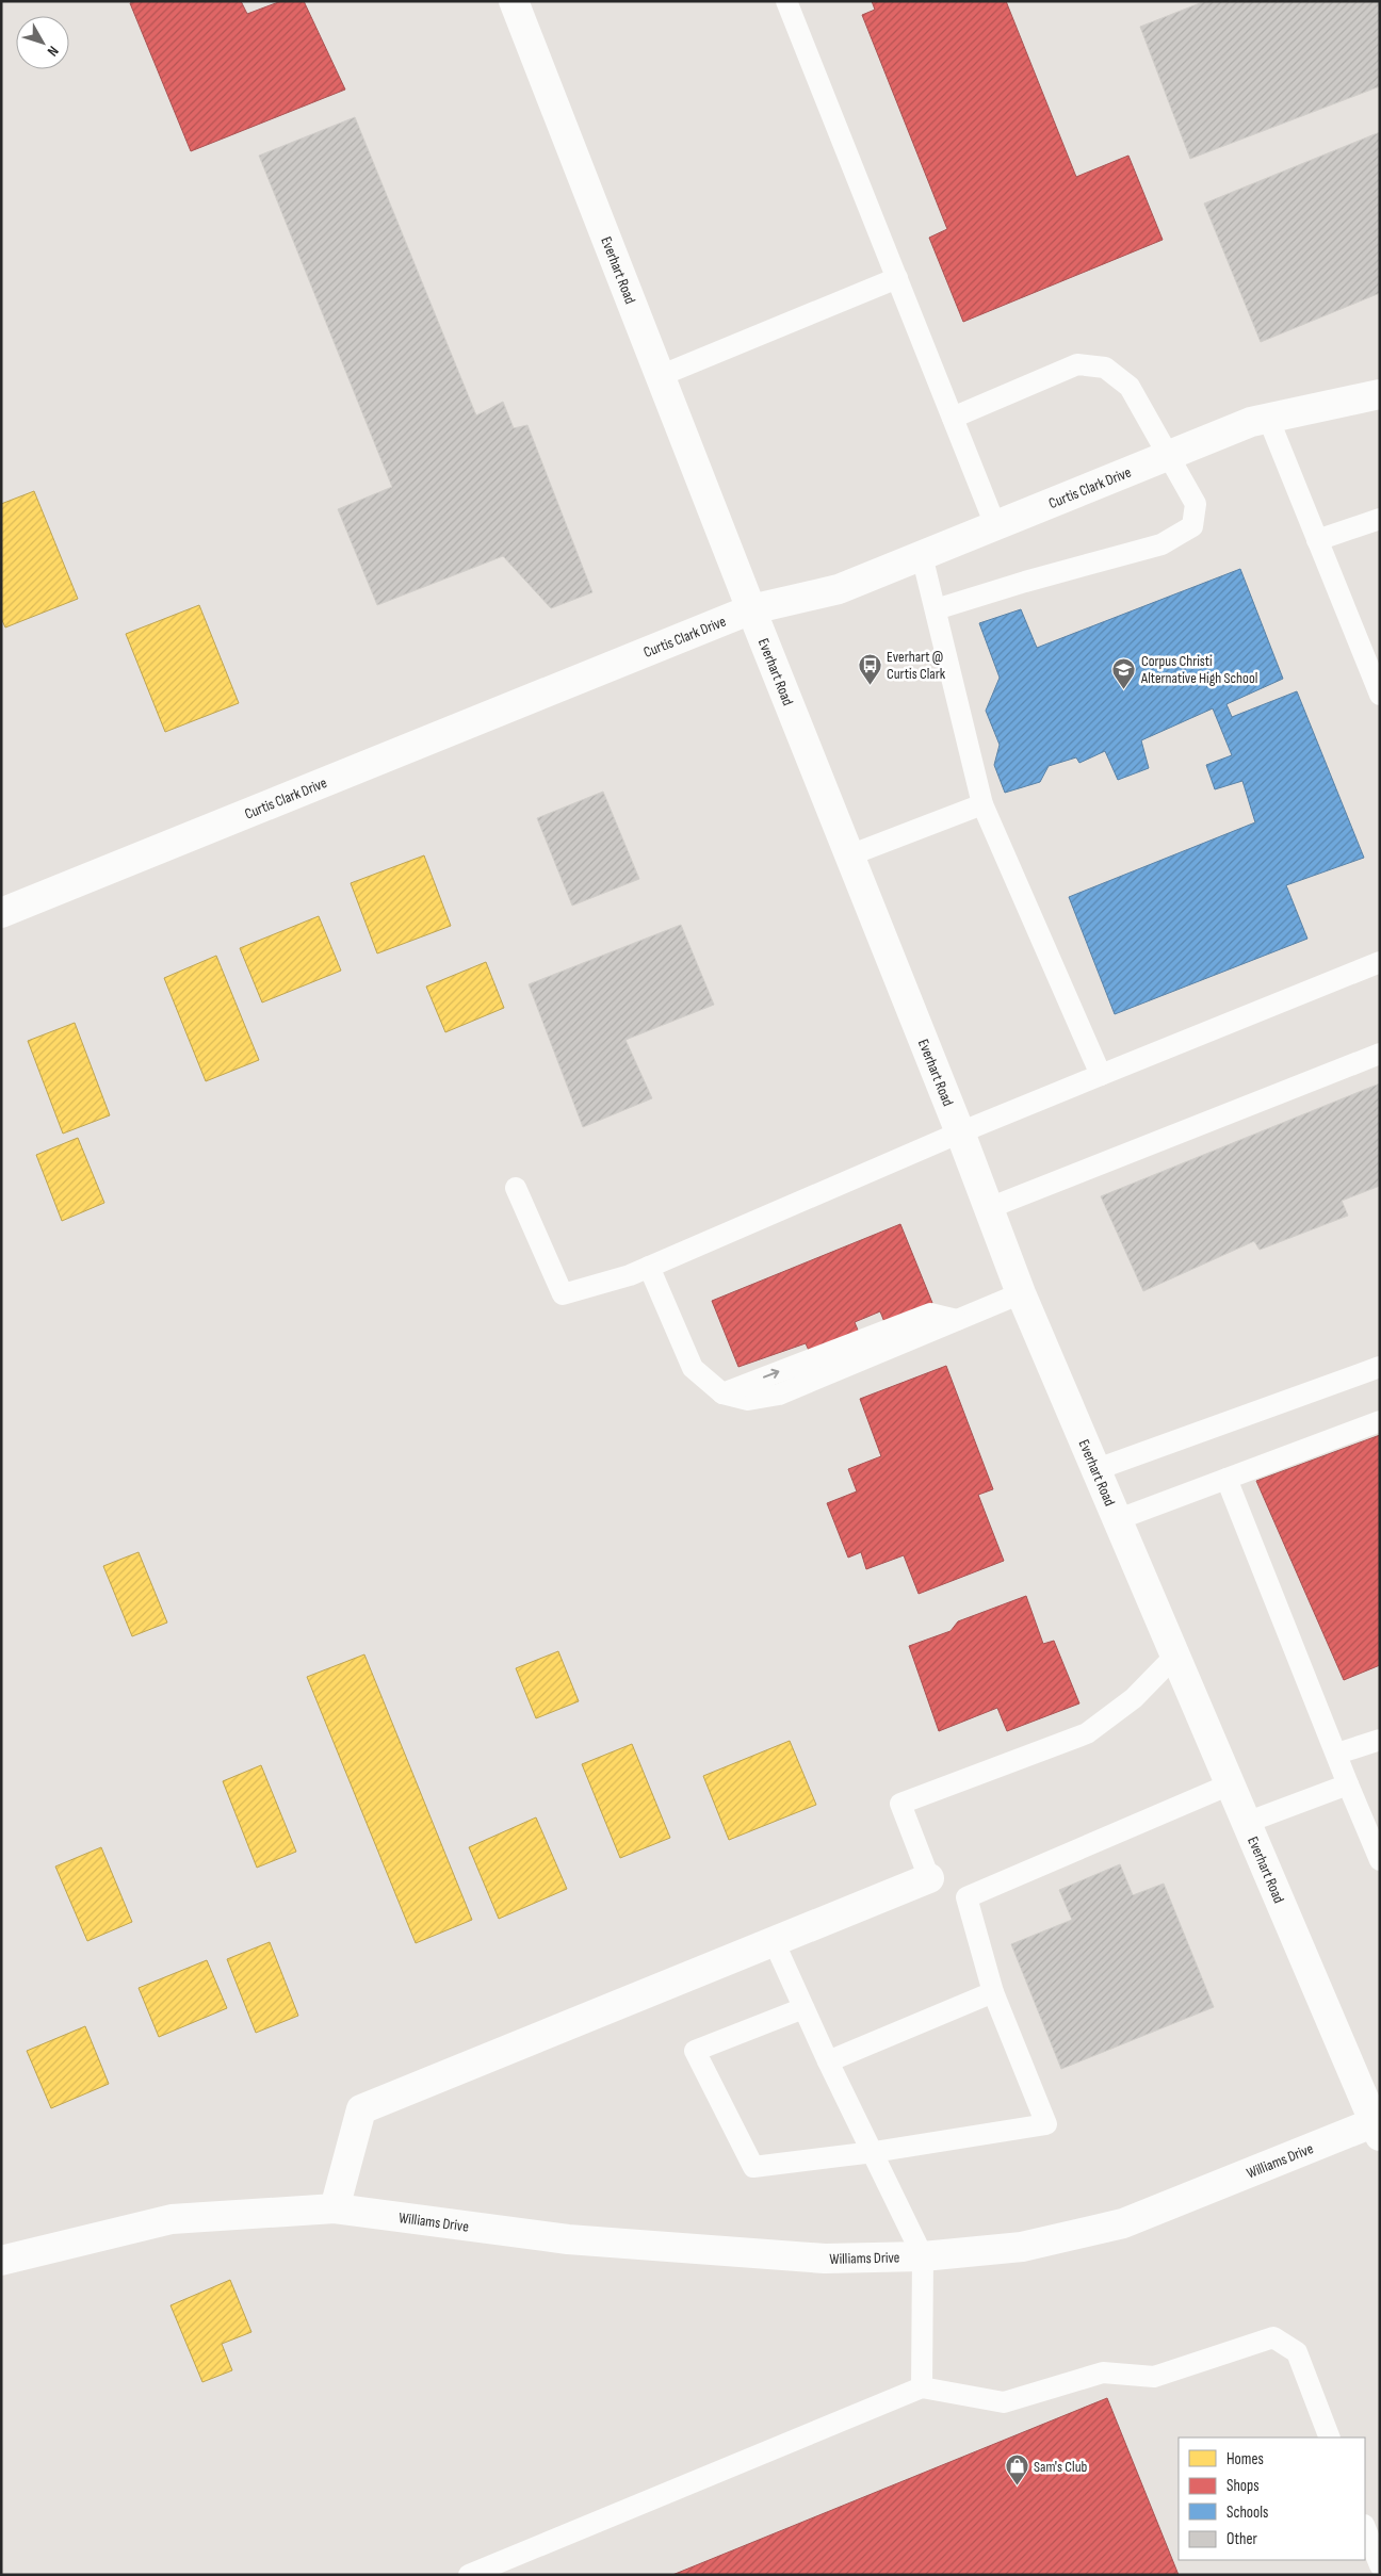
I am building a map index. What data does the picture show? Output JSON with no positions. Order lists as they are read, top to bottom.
{
  "streets": {
    "street": ["Everhart Road", "Curtis Clark Drive", "Williams Drive"]
  },
  "crossings": [
    ["Everhart Road", "Curtis Clark Drive"],
    ["Everhart Road", "Williams Drive"]
  ],
  "places": {
    "bus stop": ["Everhart @ Curtis Clark"],
    "school or university": ["Corpus Christi Alternative High School"],
    "shop": ["Sam's Club"]
  },
  "legend": [
    "Homes",
    "Shops",
    "Schools",
    "Other"
  ],
  "north": "bottom right"
}
